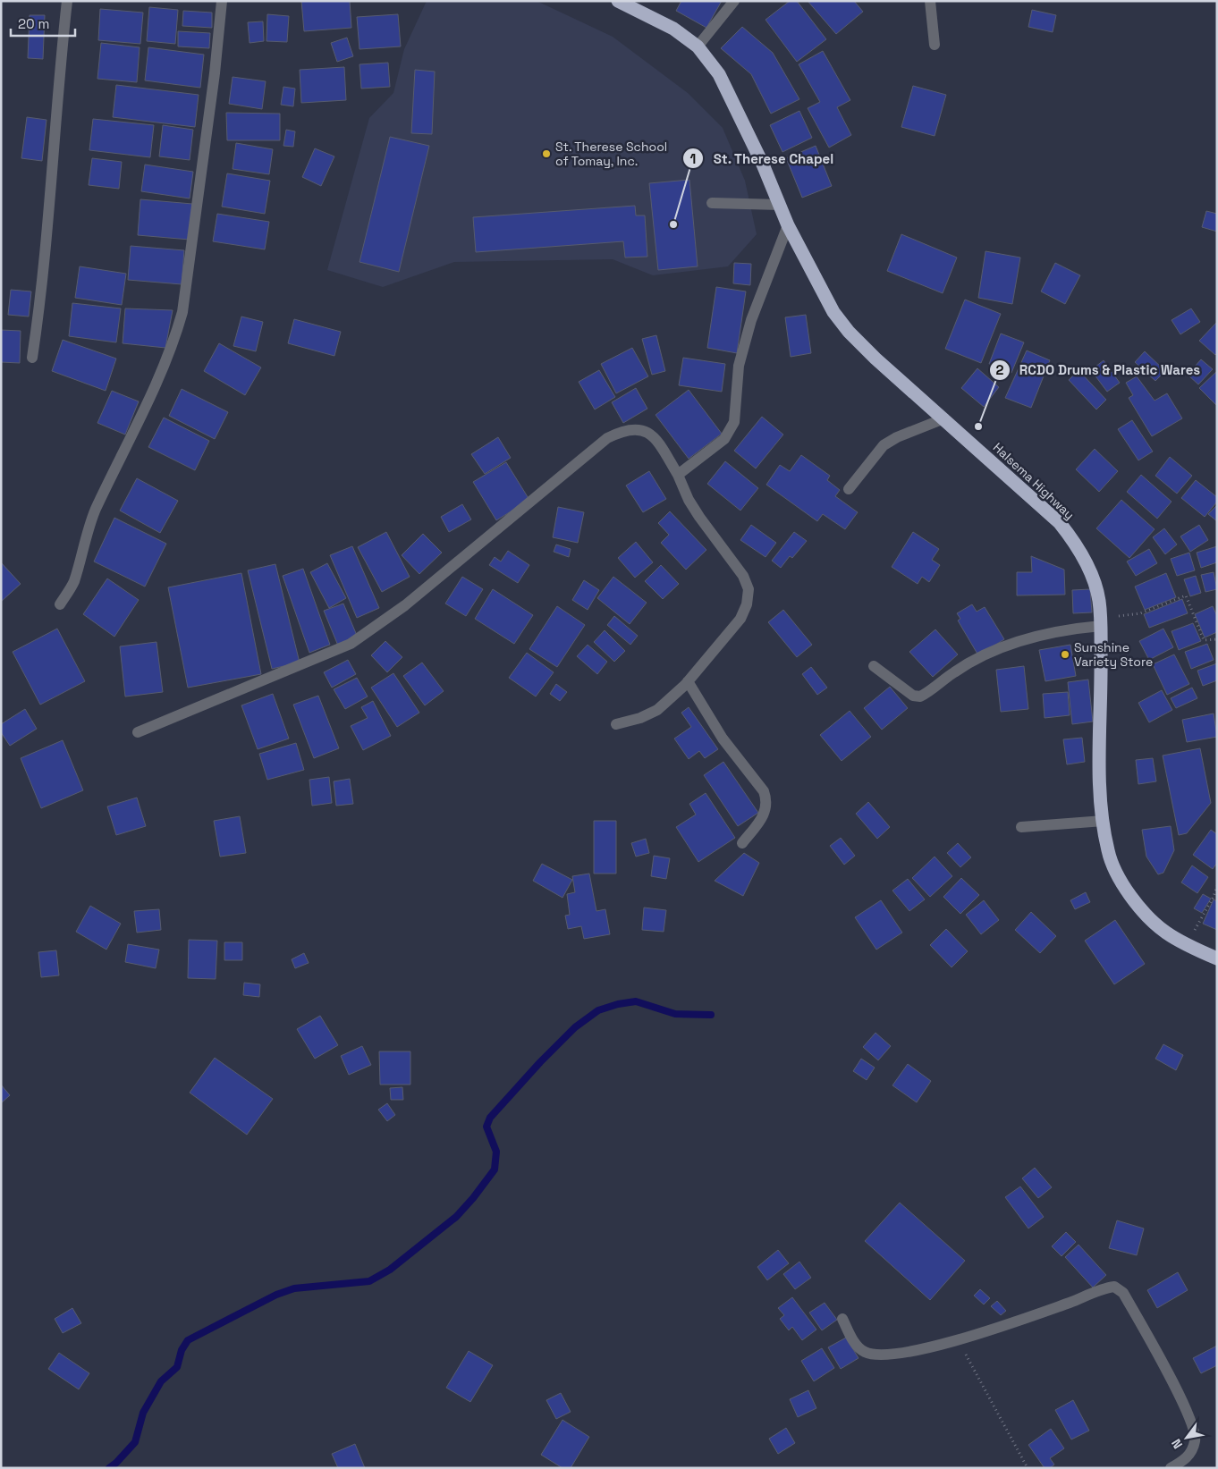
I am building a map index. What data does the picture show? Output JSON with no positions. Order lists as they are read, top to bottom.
{
  "streets": {
    "highway": ["Halsema Highway"]
  },
  "places": [
    "St. Therese School of Tomay, Inc.",
    "St. Therese Chapel",
    "RCDO Drums & Plastic Wares",
    "Sunshine Variety Store"
  ],
  "scale_bar": "20 m",
  "north": "bottom left"
}
